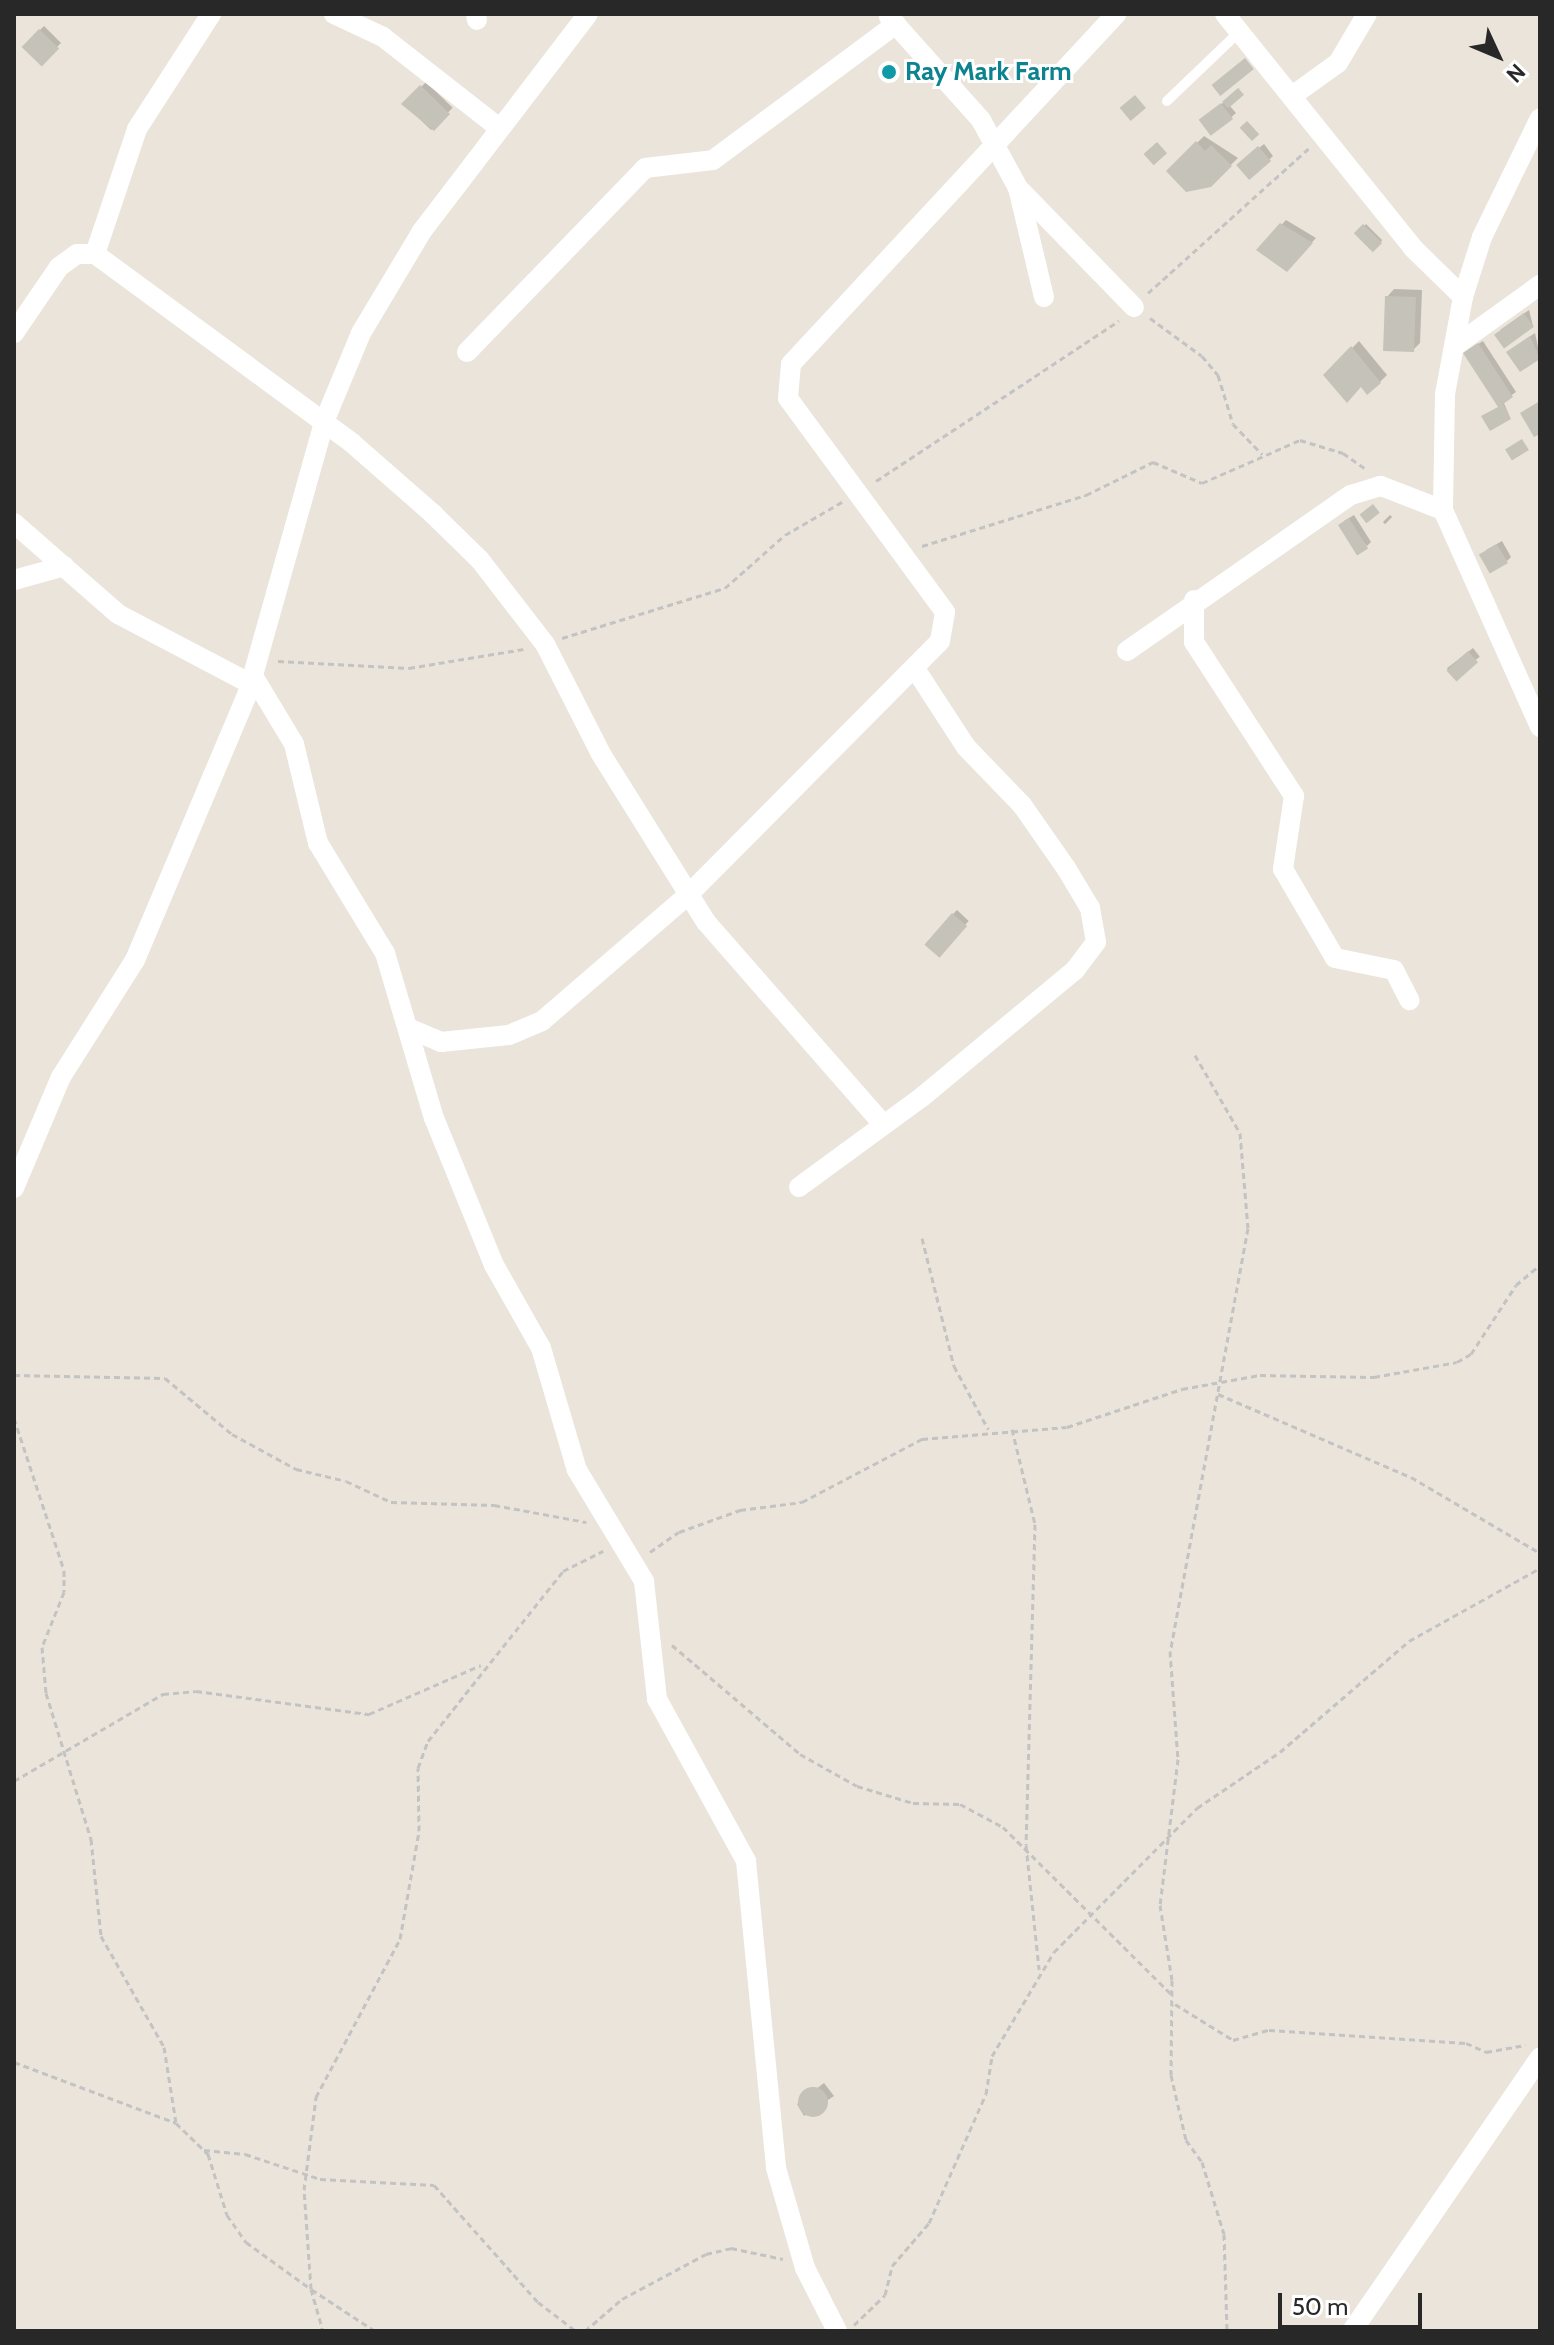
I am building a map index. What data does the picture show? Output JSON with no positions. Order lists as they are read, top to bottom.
{
  "places": ["Ray Mark Farm"],
  "scale_bar": "50 m",
  "north": "bottom right"
}
